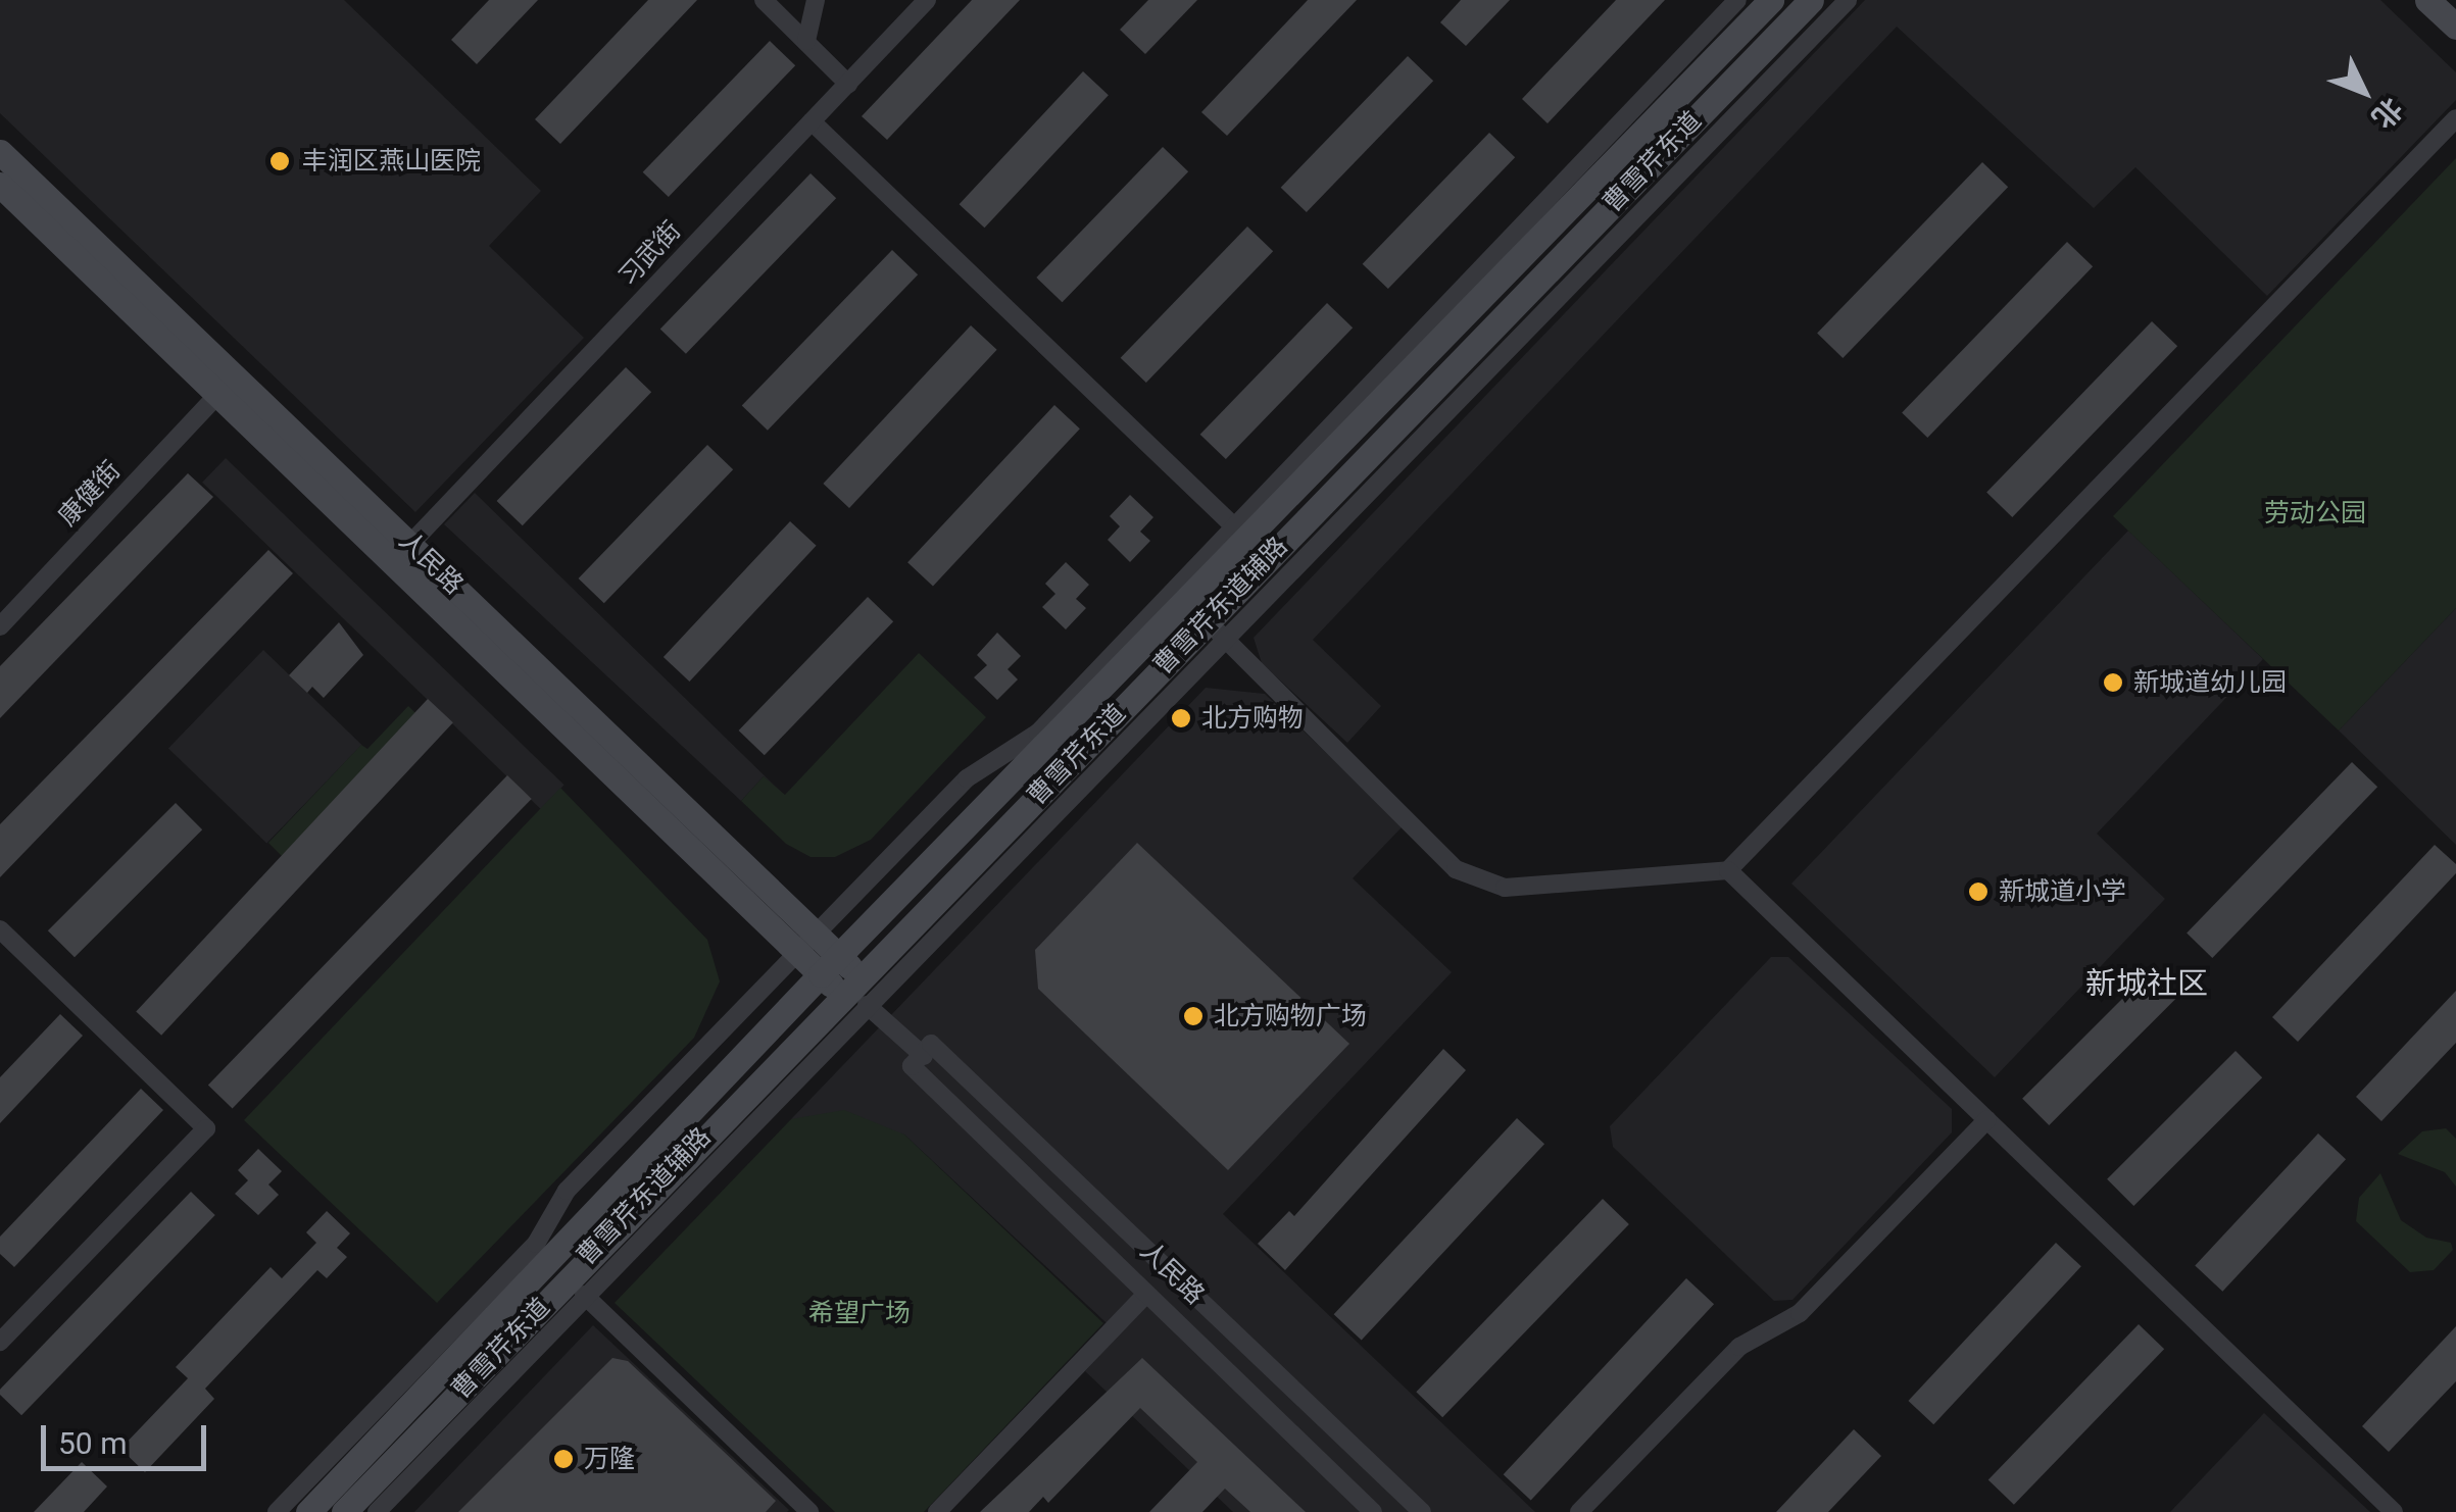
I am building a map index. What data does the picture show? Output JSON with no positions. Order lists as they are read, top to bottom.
{
  "streets": {
    "main road": ["曹雪芹东道", "人民路"],
    "street": ["习武街", "康健街", "曹雪芹东道辅路"]
  },
  "crossings": [
    ["曹雪芹东道", "人民路"],
    ["曹雪芹东道", "曹雪芹东道辅路"],
    ["习武街", "人民路"],
    ["康健街", "人民路"],
    ["人民路", "曹雪芹东道辅路"]
  ],
  "districts": ["新城社区"],
  "parks": ["劳动公园", "希望广场"],
  "places": [
    "丰润区燕山医院",
    "新城道幼儿园",
    "北方购物",
    "新城道小学",
    "北方购物广场",
    "万隆"
  ],
  "scale_bar": "50 m",
  "north": "bottom right"
}
